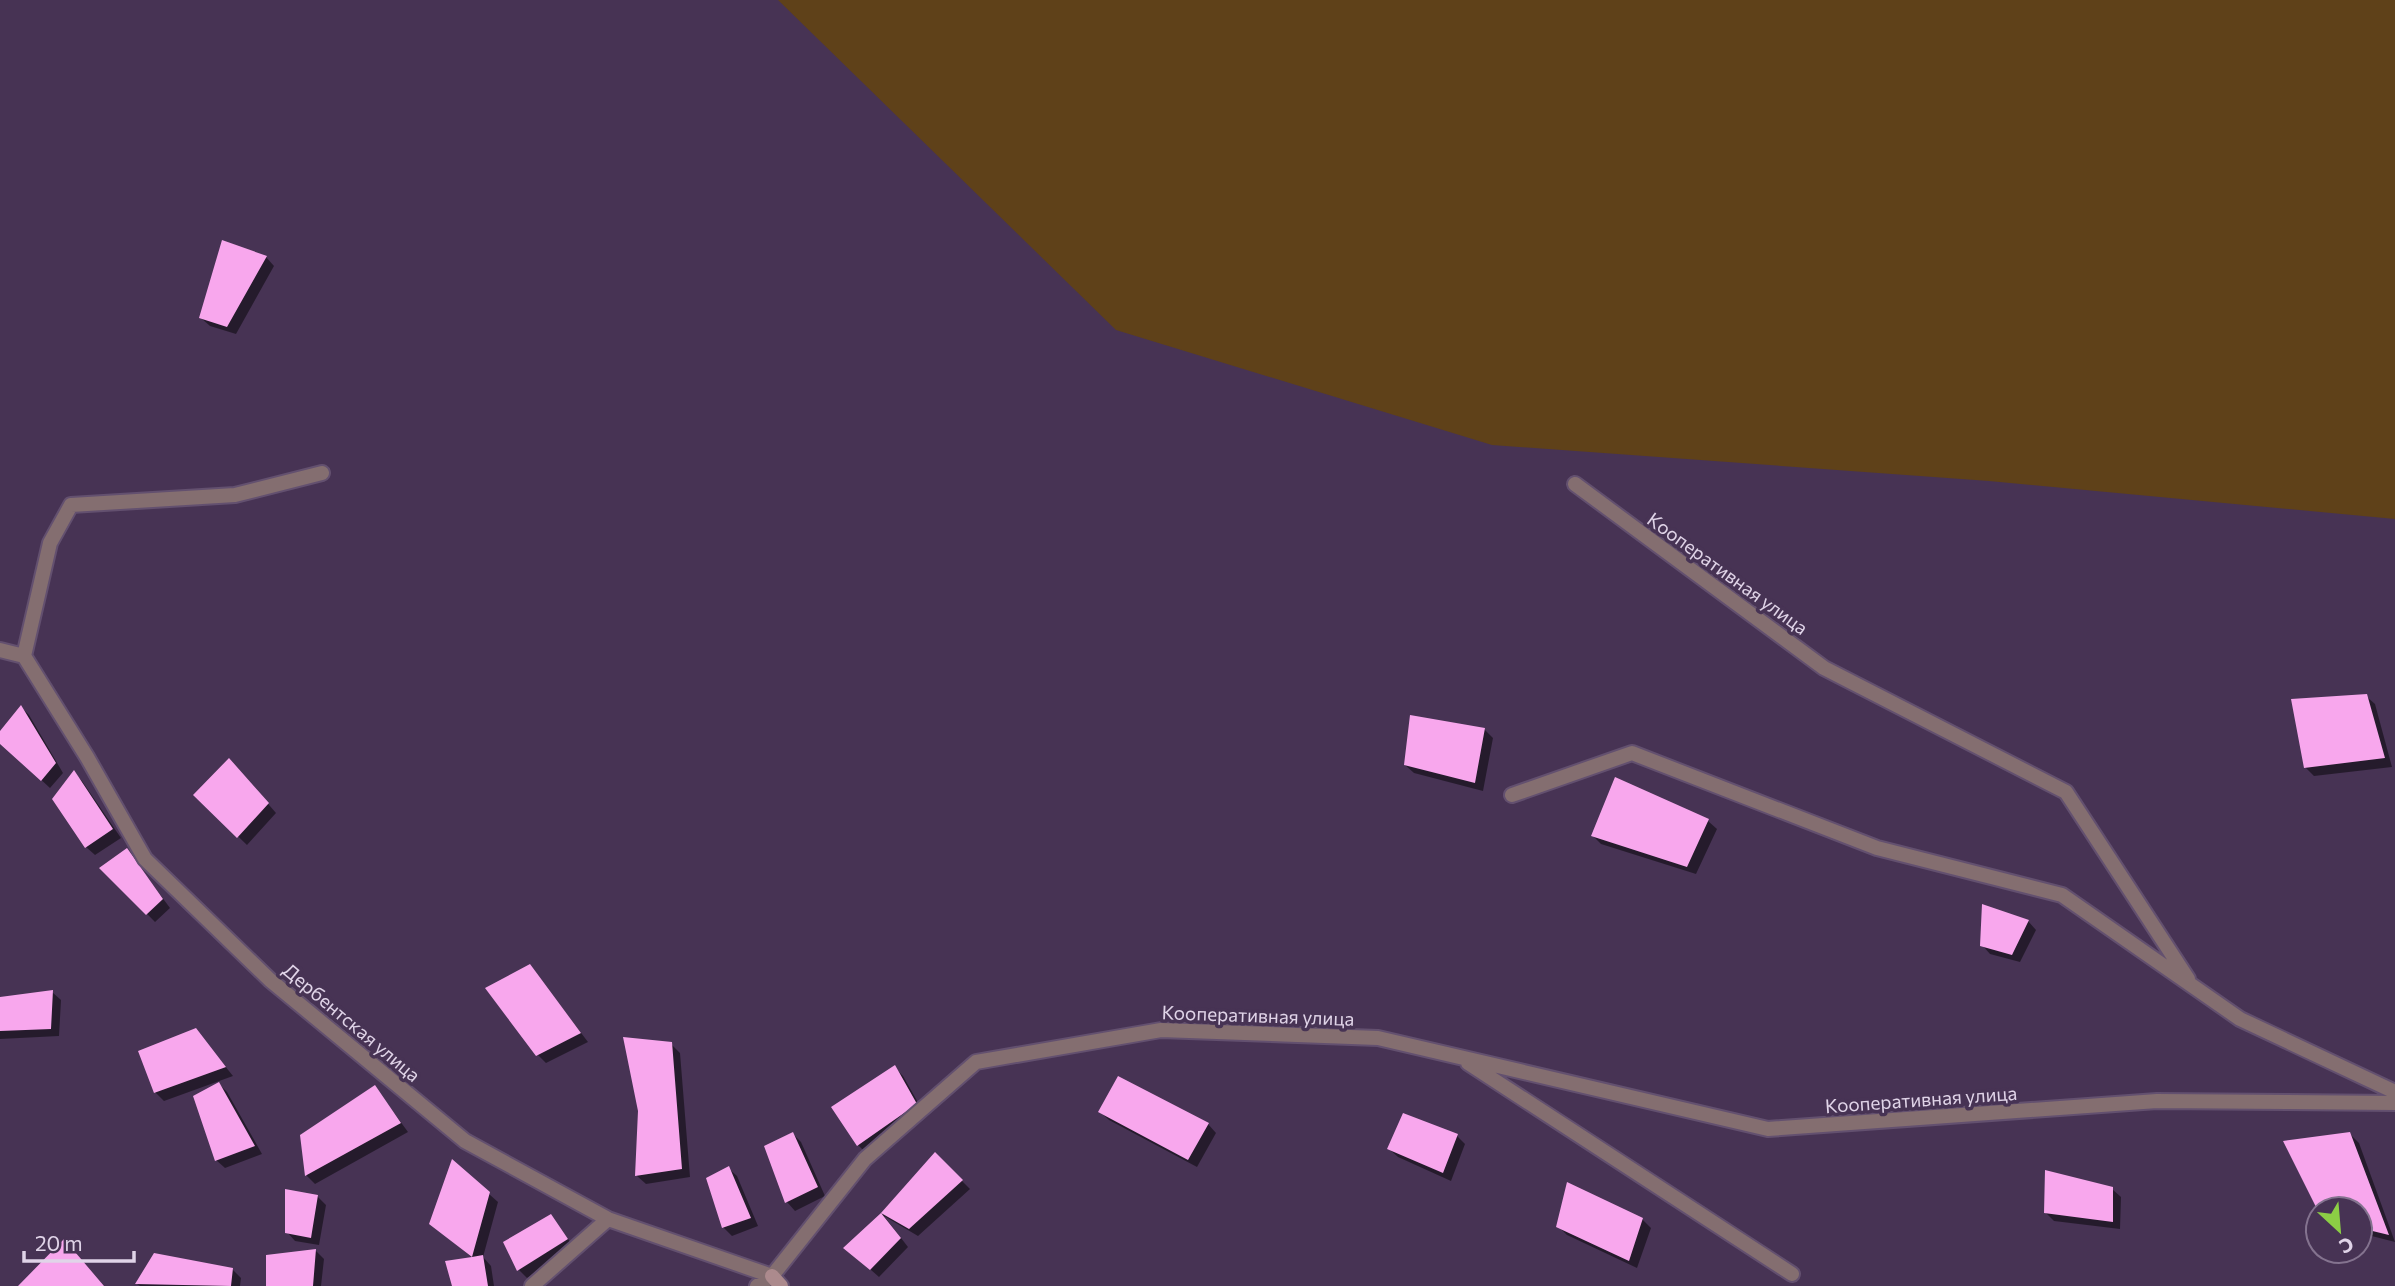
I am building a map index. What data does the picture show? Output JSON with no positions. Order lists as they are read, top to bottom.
{
  "streets": {
    "street": ["Кооперативная улица", "Дербентская улица"]
  },
  "crossings": [
    ["Кооперативная улица", "Дербентская улица"]
  ],
  "scale_bar": "20 m",
  "north": "bottom right"
}
